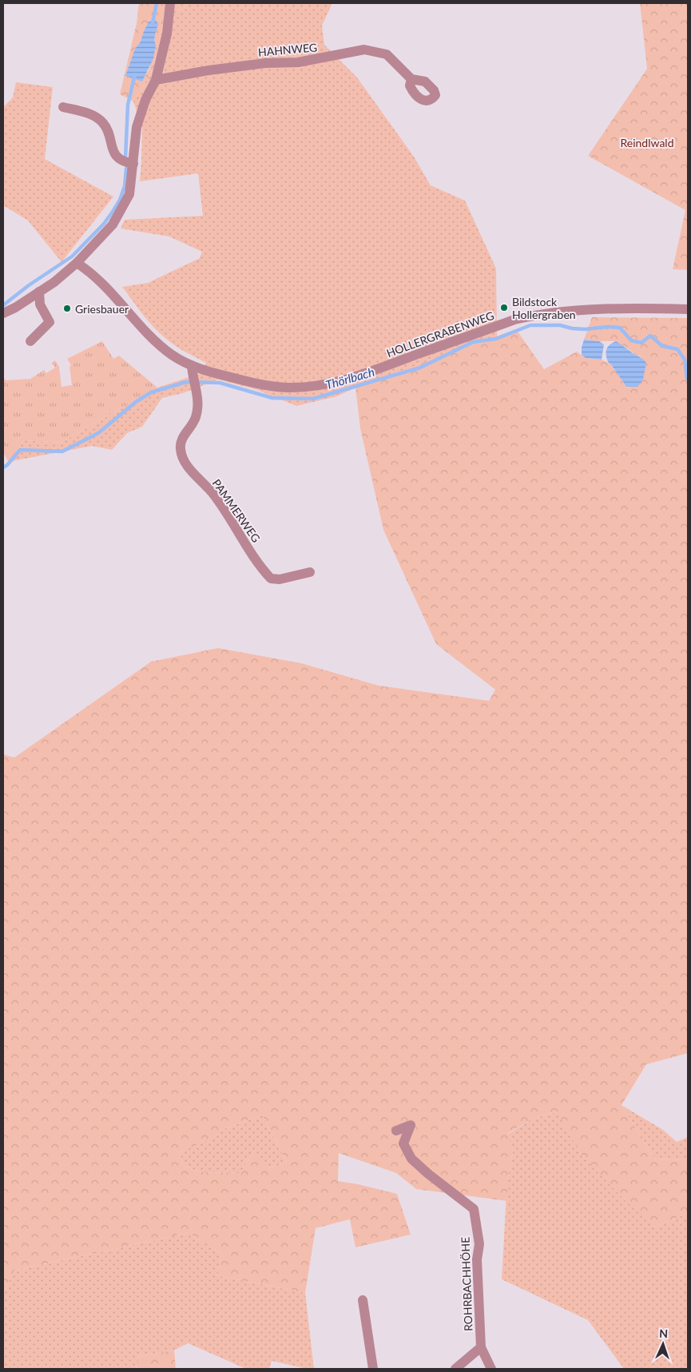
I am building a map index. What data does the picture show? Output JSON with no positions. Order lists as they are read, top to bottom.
{
  "streets": {
    "street": [
      "HAHNWEG",
      "HOLLERGRABENWEG",
      "PAMMERWEG",
      "ROHRBACHHÖHE"
    ]
  },
  "crossings": [
    ["HOLLERGRABENWEG", "PAMMERWEG"]
  ],
  "water": ["Thörlbach"],
  "parks": ["Reindlwald"],
  "places": ["Bildstock Hollergraben", "Griesbauer"],
  "north": "top"
}
